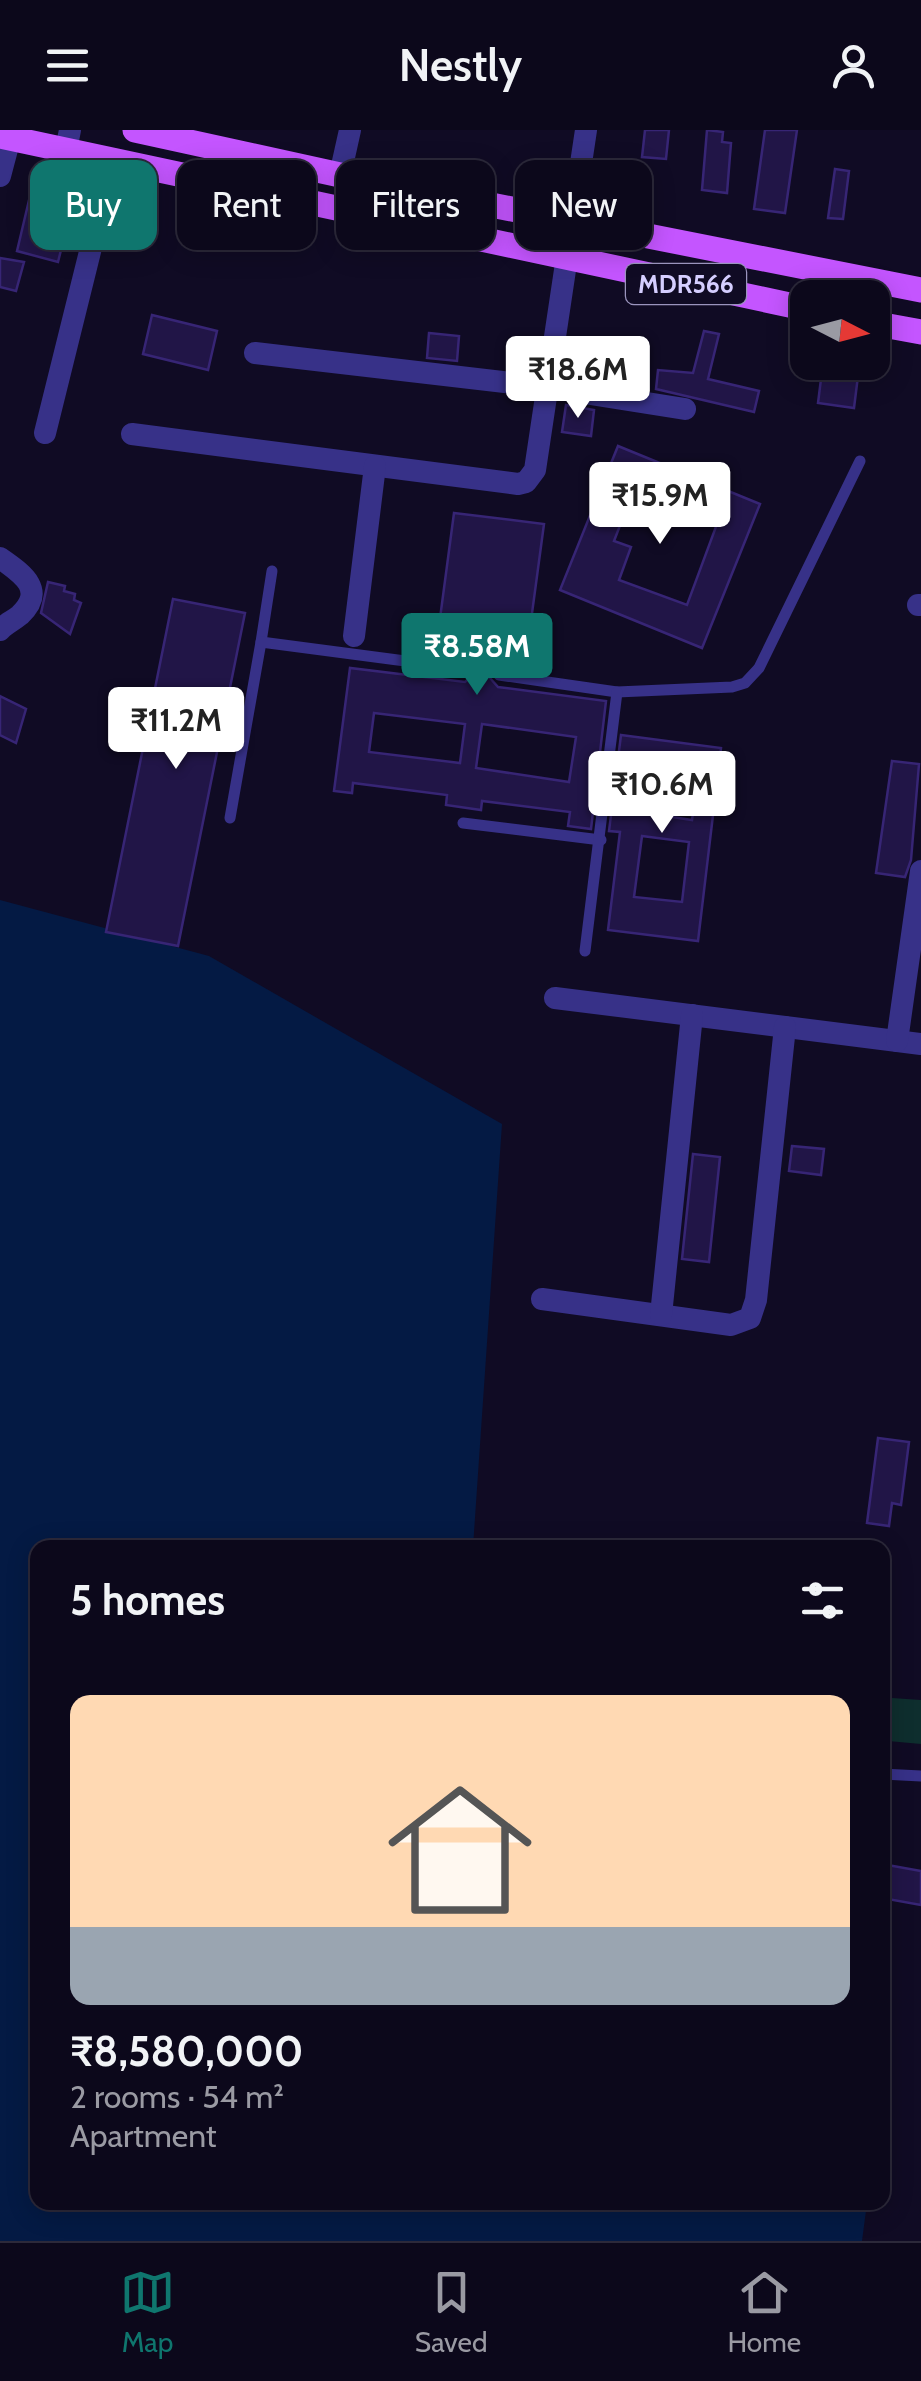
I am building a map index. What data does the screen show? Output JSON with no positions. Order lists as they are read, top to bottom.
{
  "streets": {
    "main road": ["MDR566"]
  },
  "north": "right",
  "page": {
    "header": "Nestly",
    "chip": [
      "Buy",
      "Rent",
      "Filters",
      "New"
    ],
    "price": [
      "₹18.6M",
      "₹15.9M",
      "₹8.58M",
      "₹11.2M",
      "₹10.6M"
    ],
    "heading": "5 homes",
    "list": [
      {
        "name": "₹8,580,000",
        "note": "2 rooms · 54 m² · Apartment"
      }
    ],
    "tabs": ["Map", "Saved", "Home"]
  }
}
